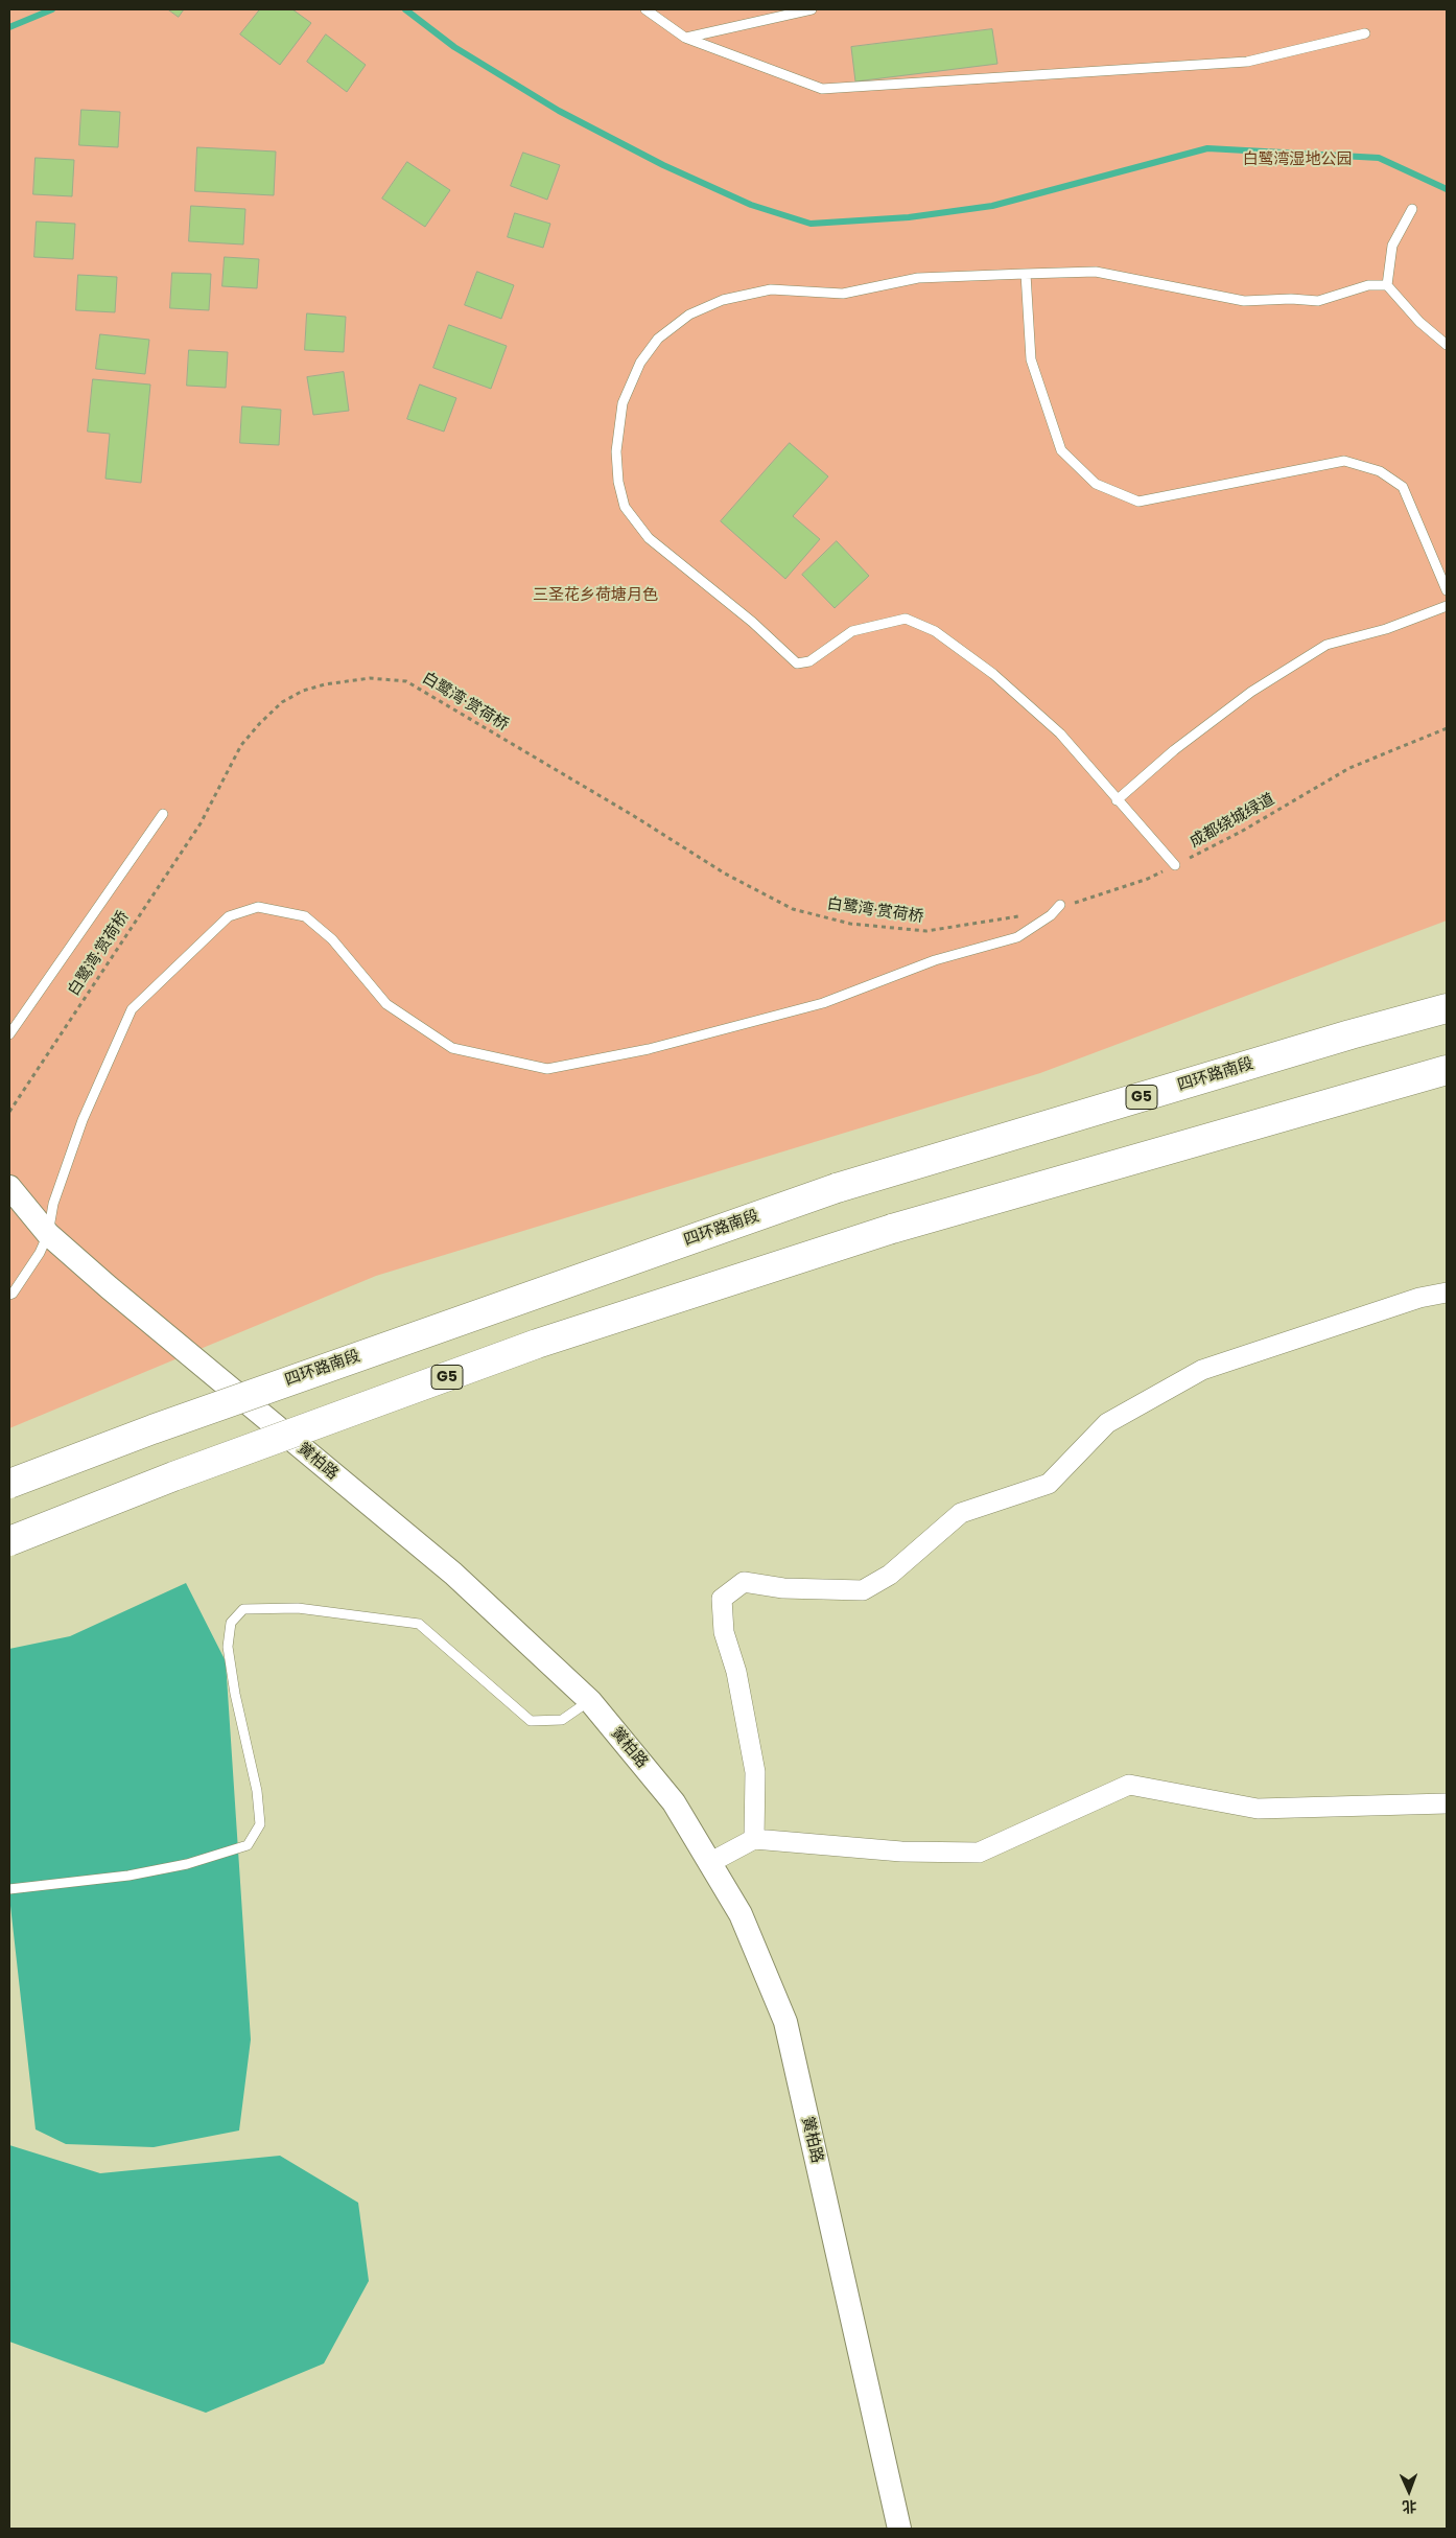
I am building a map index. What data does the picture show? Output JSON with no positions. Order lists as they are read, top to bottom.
{
  "streets": {
    "highway": ["四环路南段", "G5"],
    "street": ["黉柏路"],
    "path": ["白鹭湾·赏荷桥", "成都绕城绿道"]
  },
  "parks": ["白鹭湾湿地公园", "三圣花乡荷塘月色"],
  "north": "bottom"
}
